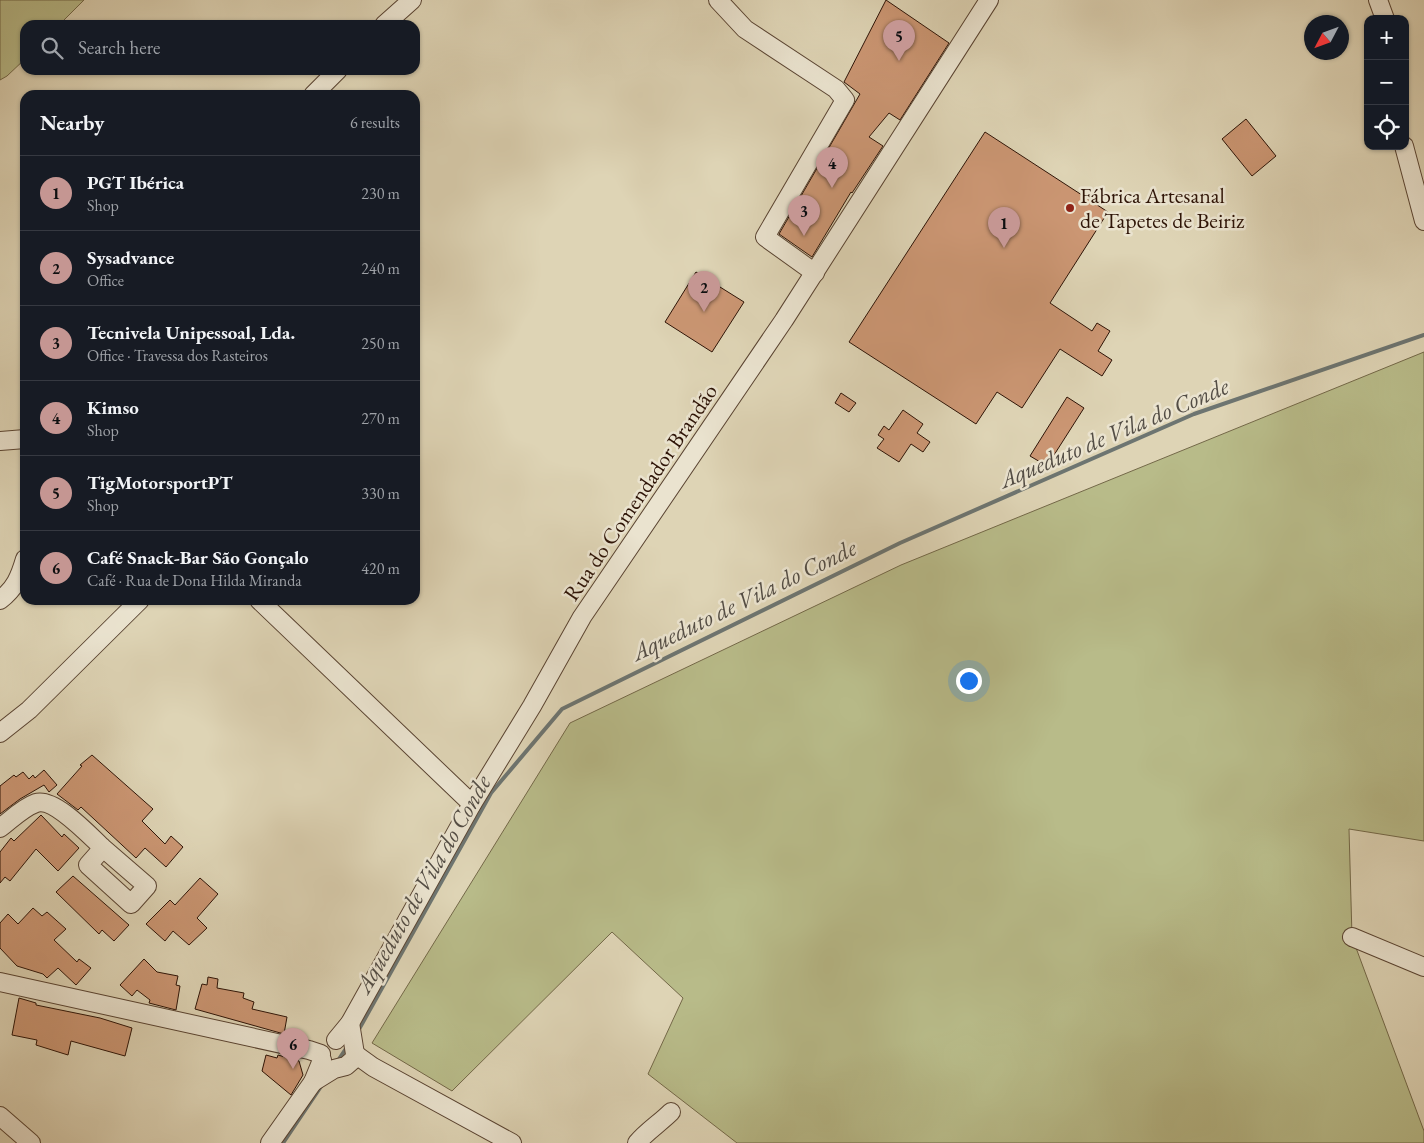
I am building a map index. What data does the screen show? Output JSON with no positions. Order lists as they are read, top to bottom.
{
  "streets": {
    "street": ["Rua do Comendador Brandão"]
  },
  "water": ["Aqueduto de Vila do Conde"],
  "places": ["Fábrica Artesanal de Tapetes de Beiriz"],
  "north": "bottom left",
  "page": {
    "map_buttons": ["+", "−"],
    "pins": [
      "5",
      "4",
      "3",
      "1",
      "2",
      "6"
    ],
    "search": "Search here",
    "heading": ["Nearby", "6 results"],
    "list": [
      {
        "mark": "1",
        "name": "PGT Ibérica",
        "note": "Shop",
        "value": "230 m"
      },
      {
        "mark": "2",
        "name": "Sysadvance",
        "note": "Office",
        "value": "240 m"
      },
      {
        "mark": "3",
        "name": "Tecnivela Unipessoal, Lda.",
        "note": "Office · Travessa dos Rasteiros",
        "value": "250 m"
      },
      {
        "mark": "4",
        "name": "Kimso",
        "note": "Shop",
        "value": "270 m"
      },
      {
        "mark": "5",
        "name": "TigMotorsportPT",
        "note": "Shop",
        "value": "330 m"
      },
      {
        "mark": "6",
        "name": "Café Snack-Bar São Gonçalo",
        "note": "Café · Rua de Dona Hilda Miranda",
        "value": "420 m"
      }
    ]
  }
}
